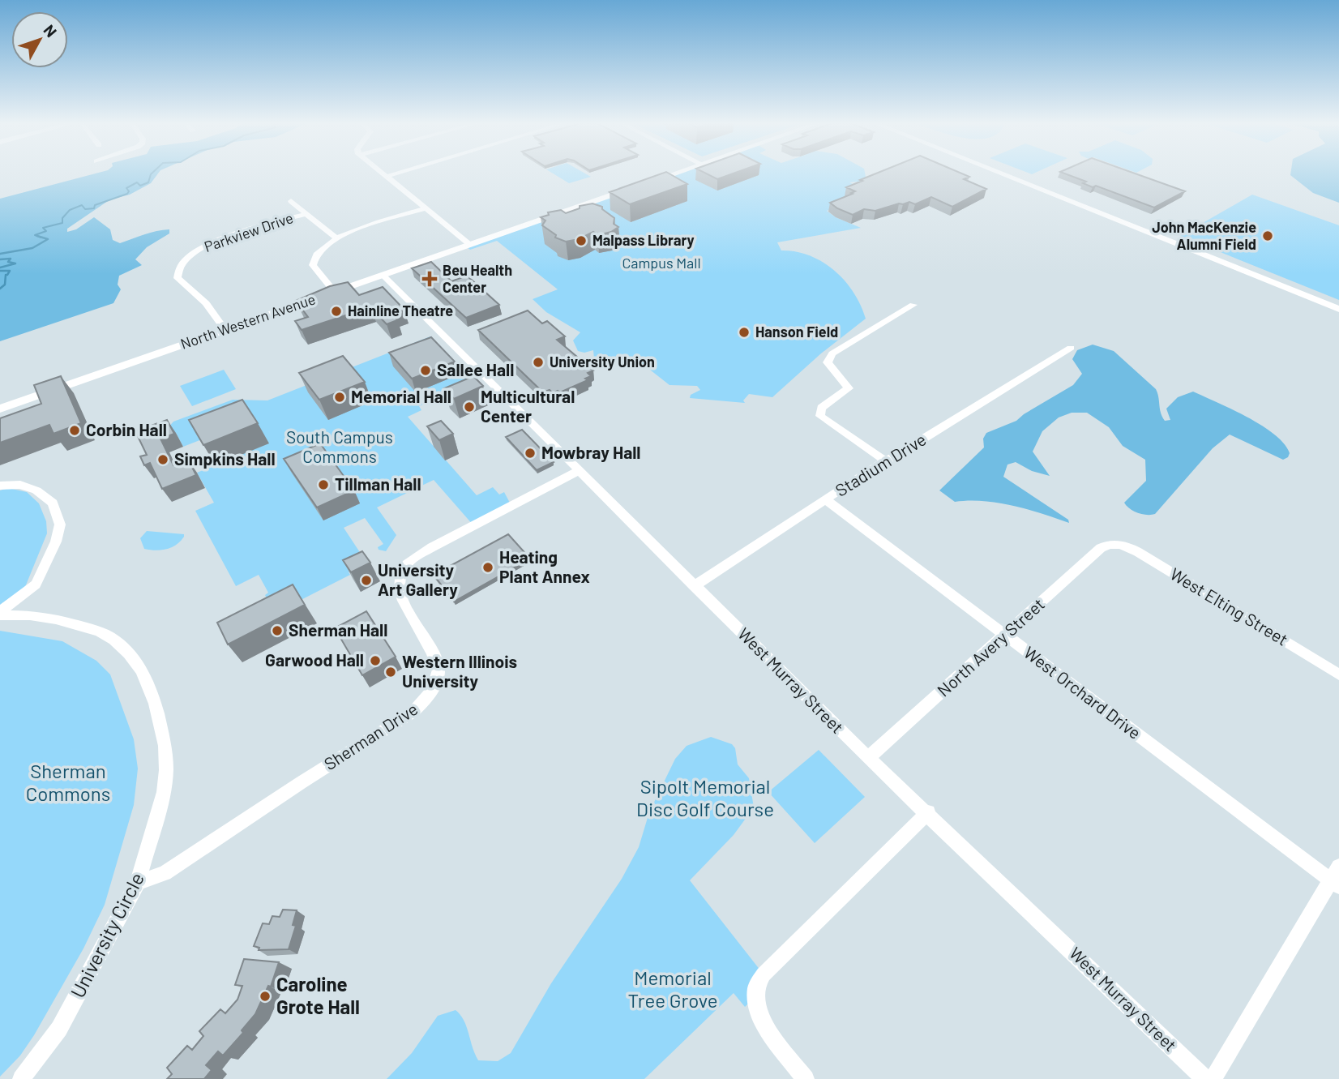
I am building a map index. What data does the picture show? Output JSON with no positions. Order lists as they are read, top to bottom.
{
  "streets": {
    "street": [
      "Parkview Drive",
      "North Western Avenue",
      "Stadium Drive",
      "West Elting Street",
      "North Avery Street",
      "West Murray Street",
      "West Orchard Drive",
      "Sherman Drive",
      "University Circle"
    ]
  },
  "crossings": [
    ["Parkview Drive", "North Western Avenue"],
    ["North Western Avenue", "West Murray Street"],
    ["Stadium Drive", "West Murray Street"],
    ["Stadium Drive", "West Orchard Drive"],
    ["West Elting Street", "North Avery Street"],
    ["North Avery Street", "West Murray Street"],
    ["North Avery Street", "West Orchard Drive"],
    ["West Murray Street", "Sherman Drive"],
    ["Sherman Drive", "University Circle"]
  ],
  "parks": [
    "Campus Mall",
    "South Campus Commons",
    "Sherman Commons",
    "Sipolt Memorial Disc Golf Course",
    "Memorial Tree Grove"
  ],
  "places": {
    "other": [
      "John MacKenzie Alumni Field",
      "Malpass Library",
      "Hainline Theatre",
      "Hanson Field",
      "University Union",
      "Sallee Hall",
      "Memorial Hall",
      "Multicultural Center",
      "Corbin Hall",
      "Mowbray Hall",
      "Simpkins Hall",
      "Tillman Hall",
      "Heating Plant Annex",
      "University Art Gallery",
      "Sherman Hall",
      "Garwood Hall",
      "Western Illinois University",
      "Caroline Grote Hall"
    ],
    "health": ["Beu Health Center"]
  },
  "north": "top right"
}
